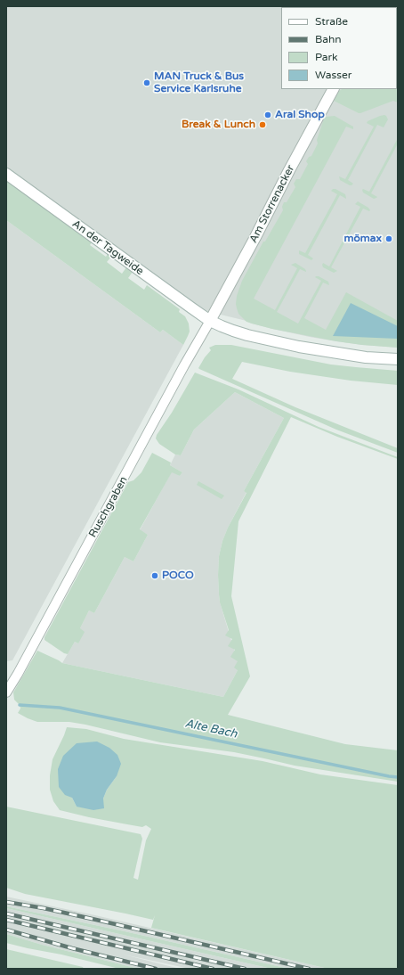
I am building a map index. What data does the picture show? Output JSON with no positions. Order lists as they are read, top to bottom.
{
  "streets": {
    "main road": ["Am Storrenacker", "An der Tagweide"],
    "street": ["Ruschgraben"]
  },
  "crossings": [
    ["Am Storrenacker", "An der Tagweide"],
    ["Am Storrenacker", "Ruschgraben"],
    ["An der Tagweide", "Ruschgraben"]
  ],
  "water": ["Alte Bach"],
  "places": [
    "MAN Truck & Bus Service Karlsruhe",
    "Aral Shop",
    "Break & Lunch",
    "mömax",
    "POCO"
  ],
  "legend": [
    "Straße",
    "Bahn",
    "Park",
    "Wasser"
  ]
}
